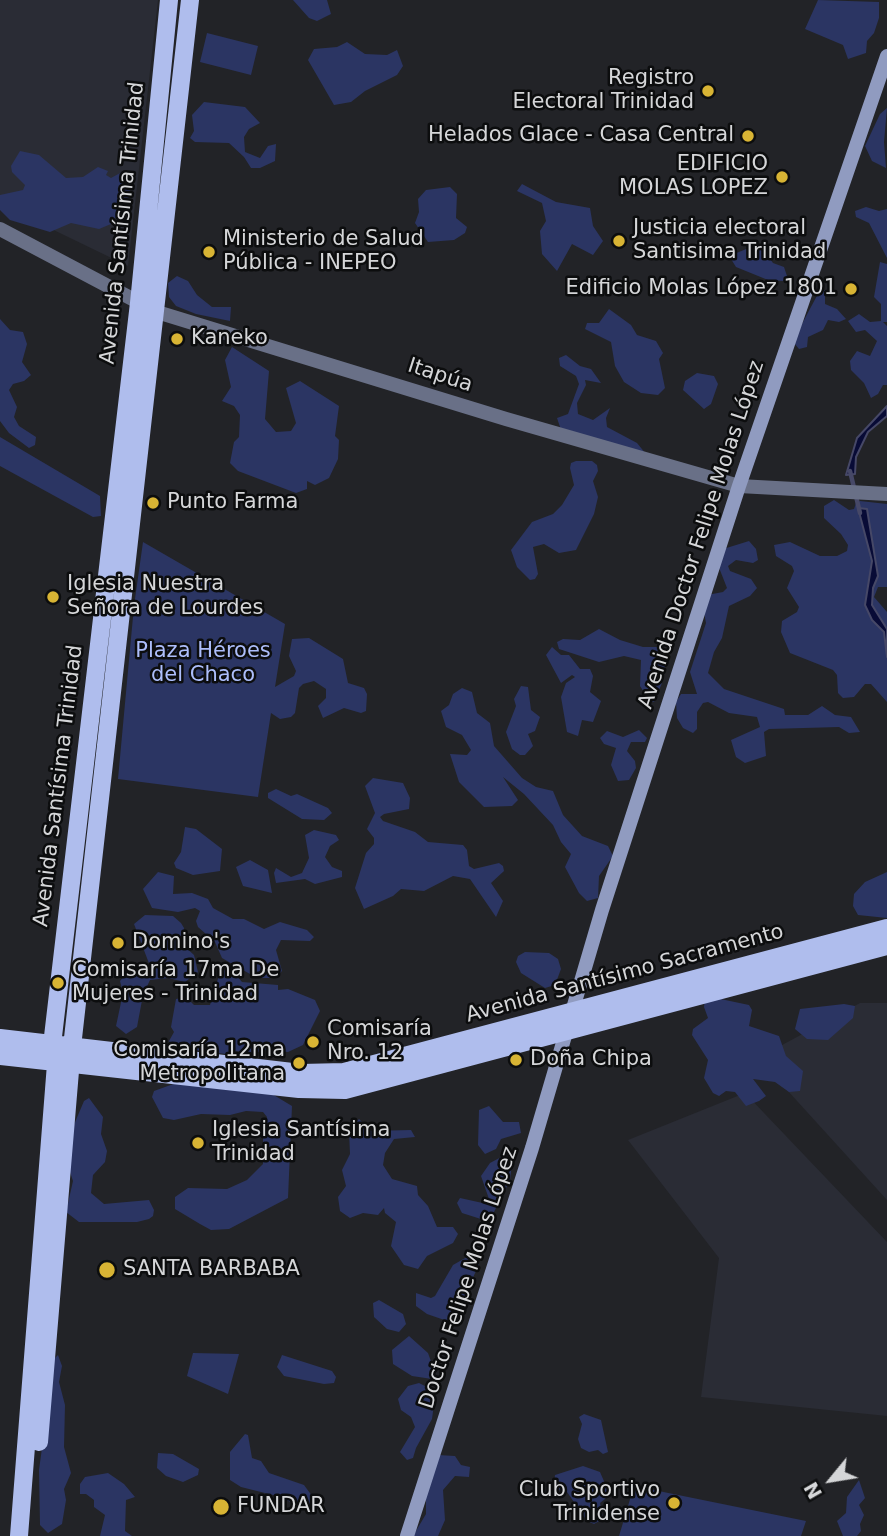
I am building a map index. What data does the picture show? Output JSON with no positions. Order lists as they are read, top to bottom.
{
  "streets": {
    "main road": [
      "Avenida Santísima Trinidad",
      "Avenida Doctor Felipe Molas López",
      "Avenida Santísimo Sacramento",
      "Doctor Felipe Molas López"
    ],
    "street": ["Itapúa"]
  },
  "crossings": [
    ["Avenida Santísima Trinidad", "Itapúa"],
    ["Avenida Santísima Trinidad", "Avenida Santísimo Sacramento"],
    ["Itapúa", "Avenida Doctor Felipe Molas López"],
    ["Avenida Doctor Felipe Molas López", "Avenida Santísimo Sacramento"],
    ["Avenida Doctor Felipe Molas López", "Doctor Felipe Molas López"],
    ["Avenida Santísimo Sacramento", "Doctor Felipe Molas López"]
  ],
  "parks": ["Plaza Héroes del Chaco"],
  "places": [
    "Registro Electoral Trinidad",
    "Helados Glace - Casa Central",
    "EDIFICIO MOLAS LOPEZ",
    "Justicia electoral Santisima Trinidad",
    "Ministerio de Salud Pública - INEPEO",
    "Edificio Molas López 1801",
    "Kaneko",
    "Punto Farma",
    "Iglesia Nuestra Señora de Lourdes",
    "Domino's",
    "Comisaría 17ma De Mujeres - Trinidad",
    "Comisaría Nro. 12",
    "Doña Chipa",
    "Comisaría 12ma Metropolitana",
    "Iglesia Santísima Trinidad",
    "SANTA BARBABA",
    "Club Sportivo Trinidense",
    "FUNDAR"
  ],
  "north": "bottom left"
}
